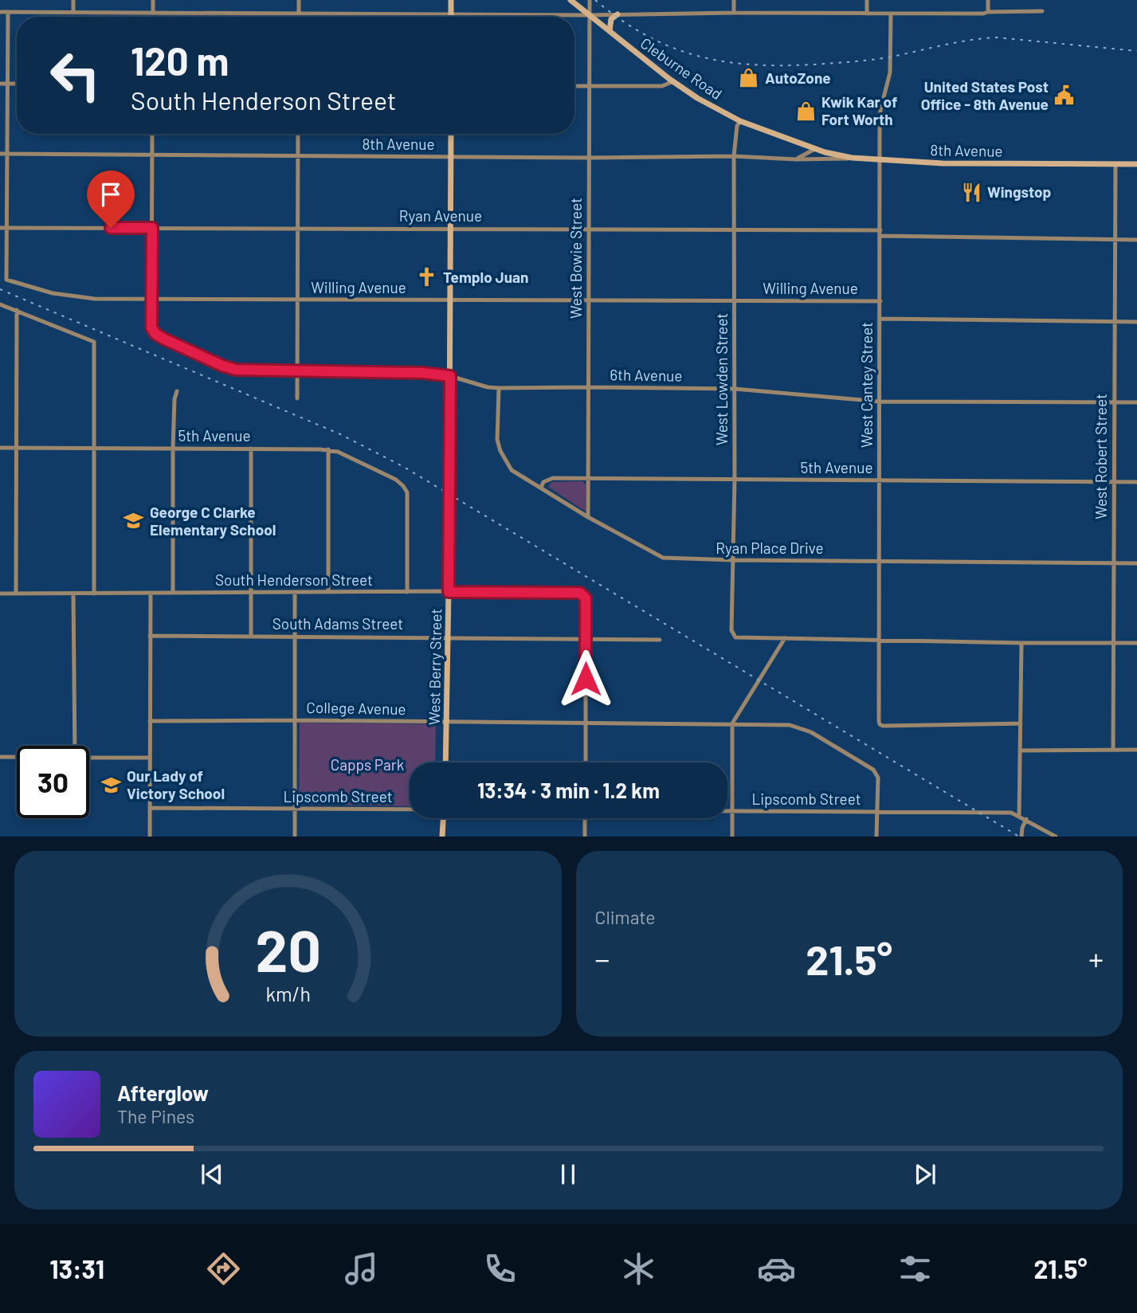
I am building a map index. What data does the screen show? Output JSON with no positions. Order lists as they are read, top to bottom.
{
  "streets": {
    "main road": ["Cleburne Road", "8th Avenue", "West Berry Street"],
    "street": [
      "Ryan Avenue",
      "West Bowie Street",
      "Willing Avenue",
      "6th Avenue",
      "West Lowden Street",
      "West Cantey Street",
      "5th Avenue",
      "West Robert Street",
      "Ryan Place Drive",
      "South Henderson Street",
      "South Adams Street",
      "College Avenue",
      "Lipscomb Street"
    ]
  },
  "crossings": [
    ["Cleburne Road", "8th Avenue"],
    ["Cleburne Road", "West Bowie Street"],
    ["Cleburne Road", "West Lowden Street"],
    ["8th Avenue", "West Bowie Street"],
    ["8th Avenue", "West Lowden Street"],
    ["8th Avenue", "West Cantey Street"],
    ["8th Avenue", "West Robert Street"],
    ["8th Avenue", "West Berry Street"],
    ["Ryan Avenue", "West Bowie Street"],
    ["Ryan Avenue", "Willing Avenue"],
    ["Ryan Avenue", "West Lowden Street"],
    ["Ryan Avenue", "West Cantey Street"],
    ["Ryan Avenue", "West Robert Street"],
    ["Ryan Avenue", "West Berry Street"],
    ["West Bowie Street", "Willing Avenue"],
    ["West Bowie Street", "6th Avenue"],
    ["West Bowie Street", "5th Avenue"],
    ["West Bowie Street", "Ryan Place Drive"],
    ["Willing Avenue", "6th Avenue"],
    ["Willing Avenue", "West Lowden Street"],
    ["Willing Avenue", "West Cantey Street"],
    ["Willing Avenue", "West Berry Street"],
    ["6th Avenue", "West Lowden Street"],
    ["6th Avenue", "West Cantey Street"],
    ["6th Avenue", "West Robert Street"],
    ["6th Avenue", "Ryan Place Drive"],
    ["6th Avenue", "West Berry Street"],
    ["West Lowden Street", "5th Avenue"],
    ["West Lowden Street", "Ryan Place Drive"],
    ["West Cantey Street", "5th Avenue"],
    ["West Cantey Street", "Ryan Place Drive"],
    ["5th Avenue", "West Robert Street"],
    ["5th Avenue", "Ryan Place Drive"],
    ["5th Avenue", "South Henderson Street"],
    ["West Robert Street", "Ryan Place Drive"],
    ["South Henderson Street", "South Adams Street"],
    ["South Henderson Street", "West Berry Street"],
    ["South Adams Street", "West Berry Street"],
    ["West Berry Street", "College Avenue"],
    ["College Avenue", "Lipscomb Street"]
  ],
  "parks": ["Capps Park"],
  "places": {
    "shop": ["AutoZone", "Kwik Kar of Fort Worth"],
    "public building": ["United States Post Office - 8th Avenue"],
    "restaurant": ["Wingstop"],
    "church": ["Templo Juan"],
    "school or university": ["George C Clarke Elementary School", "Our Lady of Victory School"]
  },
  "page": {
    "turn": ["120 m", "South Henderson Street"],
    "limit": "30",
    "trip": "13:34 · 3 min · 1.2 km",
    "tile": "Climate",
    "heat": ["−", "21.5°", "+"],
    "song": ["Afterglow", "The Pines"],
    "tabs": ["13:31", "21.5°"],
    "gauge": ["20", "km/h"]
  }
}
